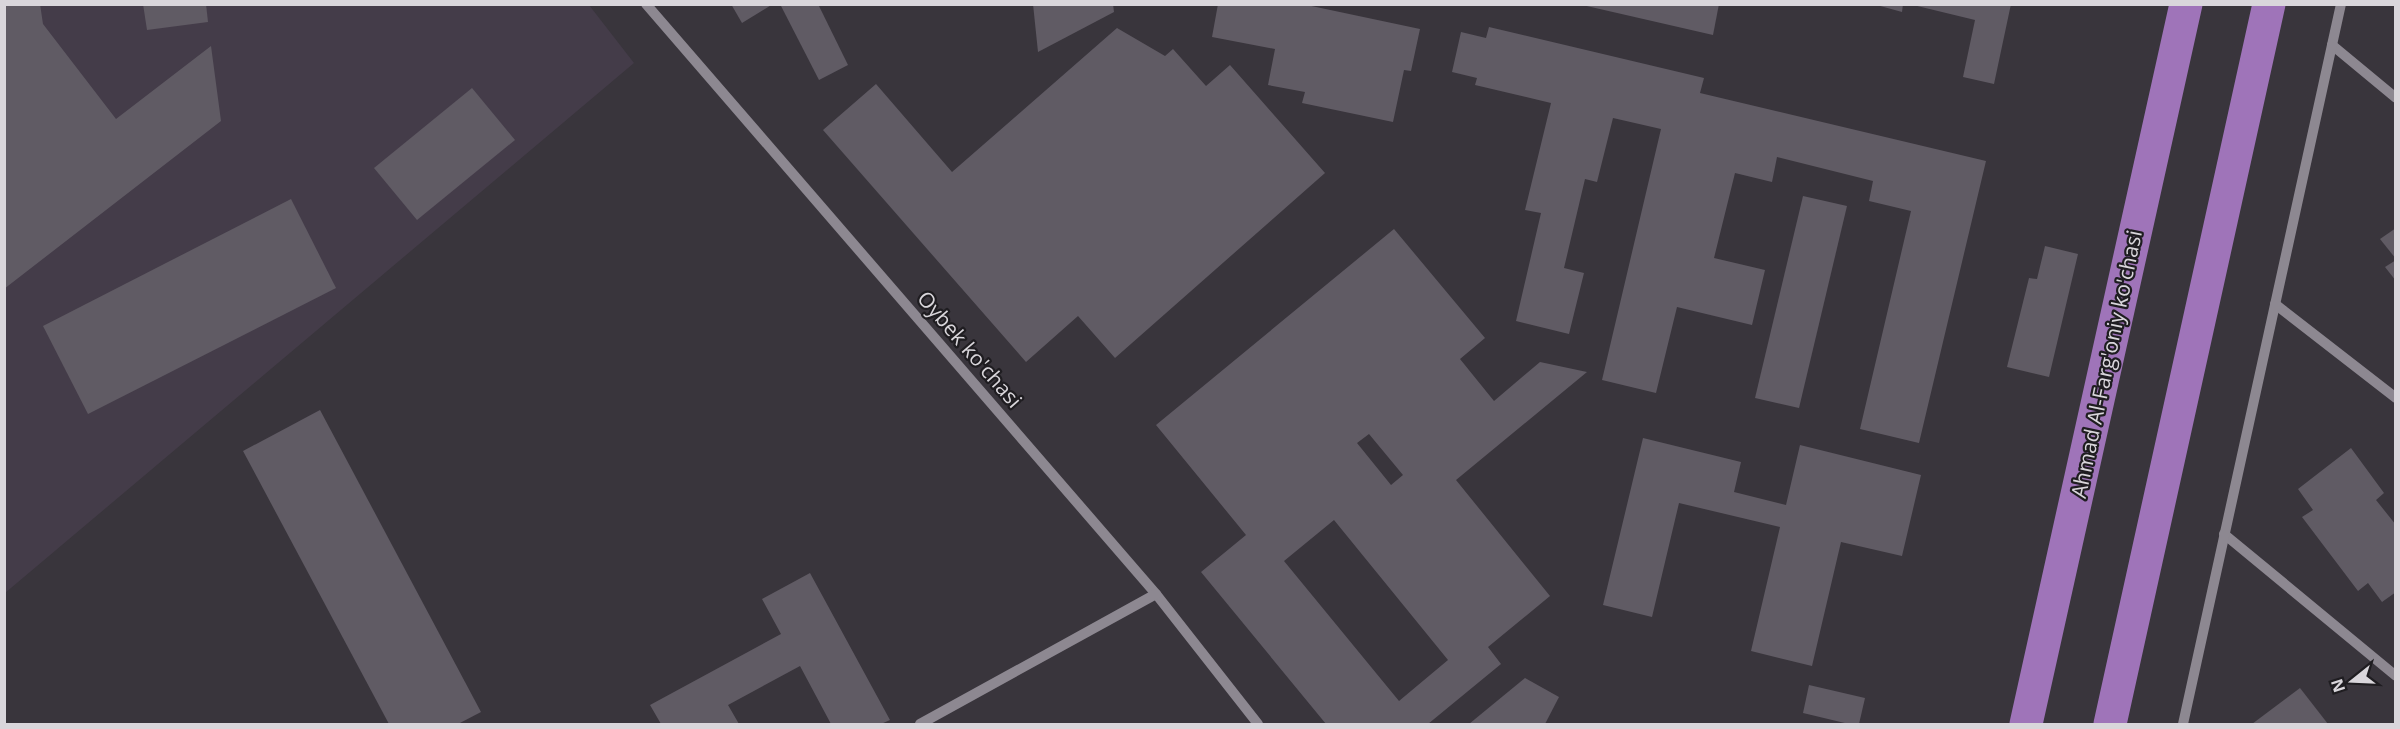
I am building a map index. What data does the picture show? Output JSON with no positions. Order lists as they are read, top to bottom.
{
  "streets": {
    "highway": ["Ahmad Al-Farg'oniy ko'chasi"],
    "street": ["Oybek ko'chasi"]
  },
  "north": "left"
}
